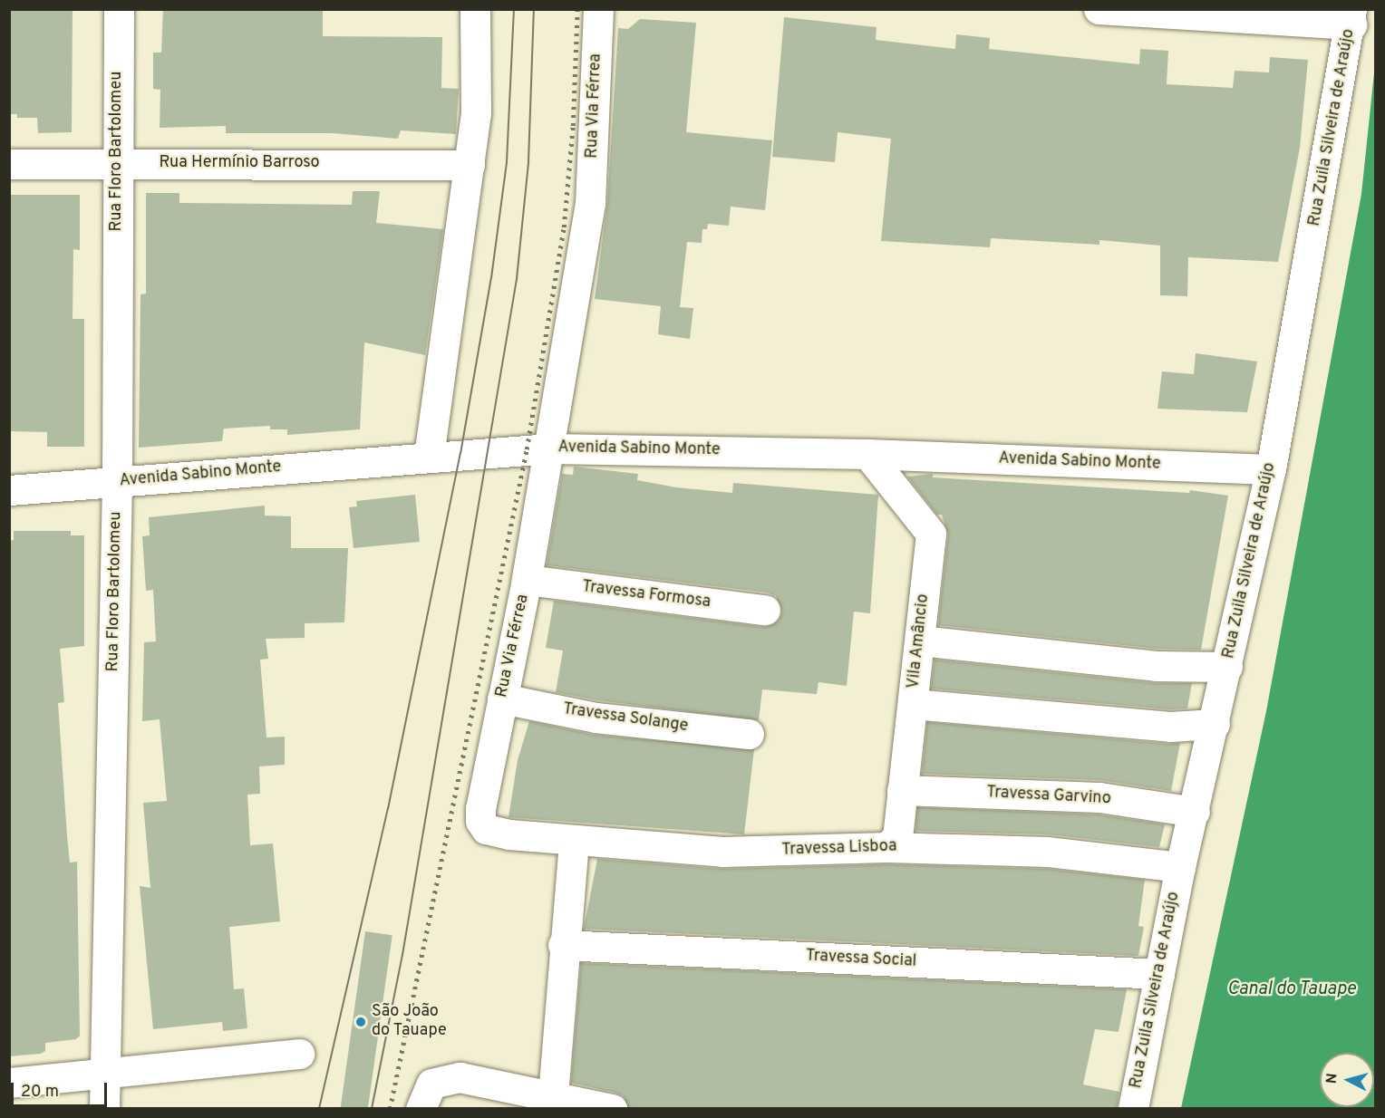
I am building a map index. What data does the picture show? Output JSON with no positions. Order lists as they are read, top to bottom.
{
  "streets": {
    "street": [
      "Rua Via Férrea",
      "Rua Zuila Silveira de Araújo",
      "Rua Floro Bartolomeu",
      "Rua Hermínio Barroso",
      "Avenida Sabino Monte",
      "Travessa Formosa",
      "Vila Amâncio",
      "Travessa Solange",
      "Travessa Garvino",
      "Travessa Lisboa",
      "Travessa Social"
    ]
  },
  "crossings": [
    ["Rua Via Férrea", "Avenida Sabino Monte"],
    ["Rua Via Férrea", "Travessa Formosa"],
    ["Rua Via Férrea", "Travessa Solange"],
    ["Rua Via Férrea", "Travessa Lisboa"],
    ["Rua Zuila Silveira de Araújo", "Avenida Sabino Monte"],
    ["Rua Zuila Silveira de Araújo", "Travessa Garvino"],
    ["Rua Zuila Silveira de Araújo", "Travessa Lisboa"],
    ["Rua Zuila Silveira de Araújo", "Travessa Social"],
    ["Rua Floro Bartolomeu", "Rua Hermínio Barroso"],
    ["Rua Floro Bartolomeu", "Avenida Sabino Monte"],
    ["Avenida Sabino Monte", "Vila Amâncio"],
    ["Vila Amâncio", "Travessa Garvino"],
    ["Vila Amâncio", "Travessa Lisboa"]
  ],
  "water": ["Canal do Tauape"],
  "places": ["São João do Tauape"],
  "scale_bar": "20 m",
  "north": "left"
}
